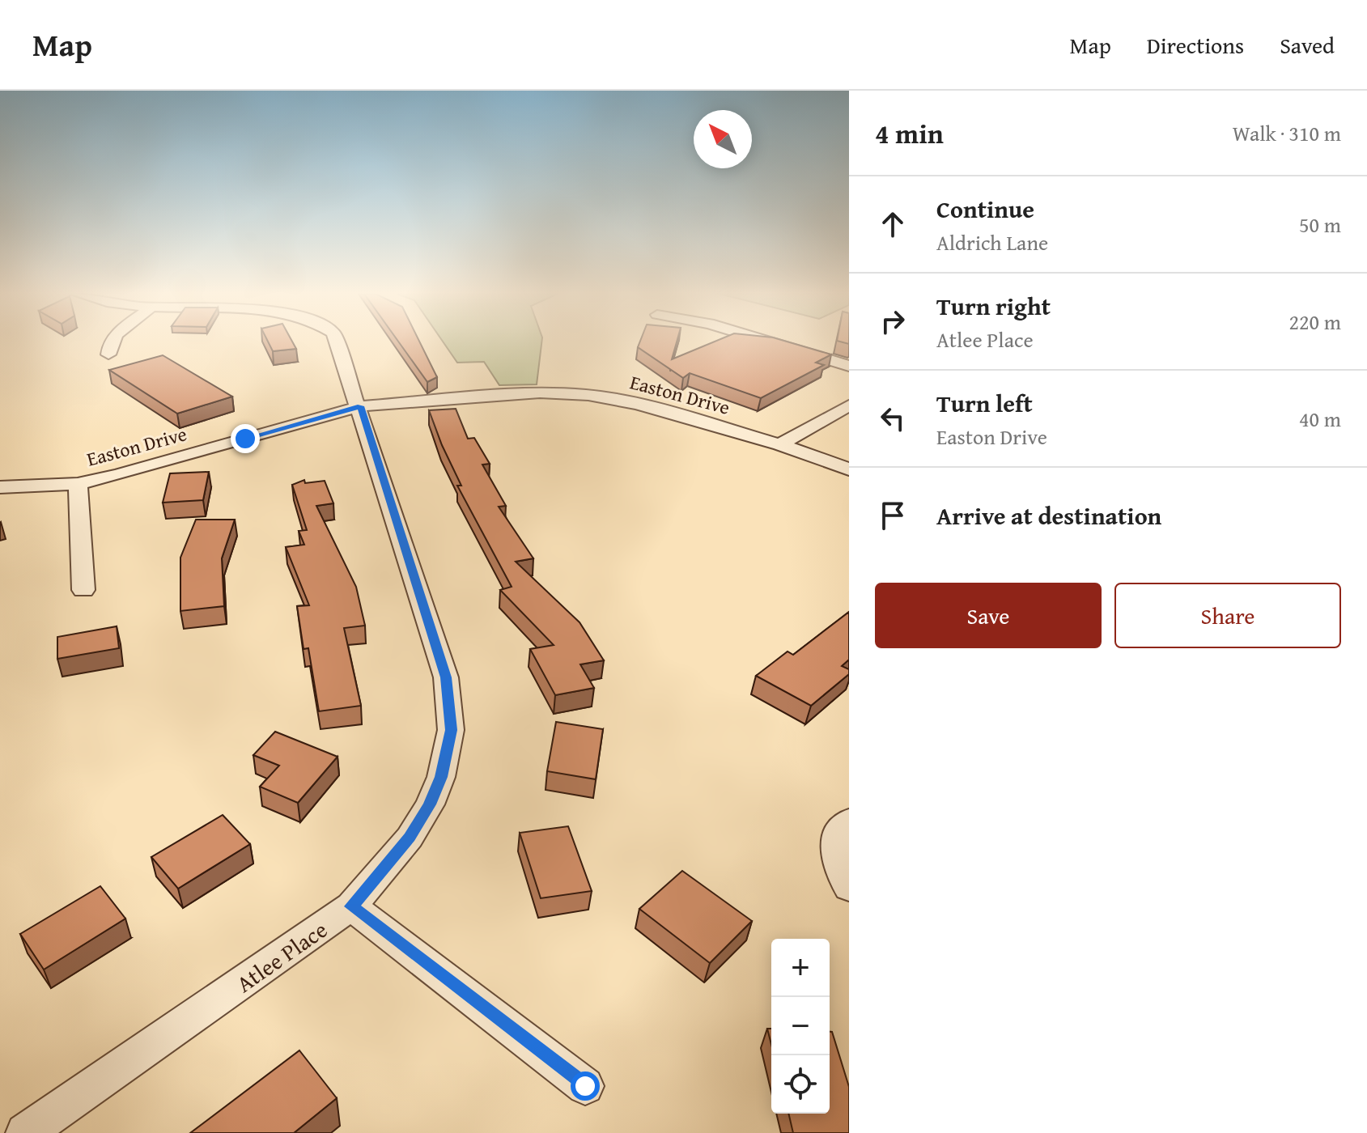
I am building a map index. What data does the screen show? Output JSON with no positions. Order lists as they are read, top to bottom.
{
  "streets": {
    "street": ["Easton Drive", "Atlee Place"]
  },
  "crossings": [
    ["Easton Drive", "Atlee Place"]
  ],
  "north": "top left",
  "page": {
    "header": "Map",
    "nav": ["Map", "Directions", "Saved"],
    "heading": ["4 min", "Walk · 310 m"],
    "list": [
      ["Continue", "Aldrich Lane", "50 m"],
      ["Turn right", "Atlee Place", "220 m"],
      ["Turn left", "Easton Drive", "40 m"],
      "Arrive at destination"
    ],
    "buttons": ["Save", "Share"],
    "map_buttons": ["+", "−"]
  }
}
